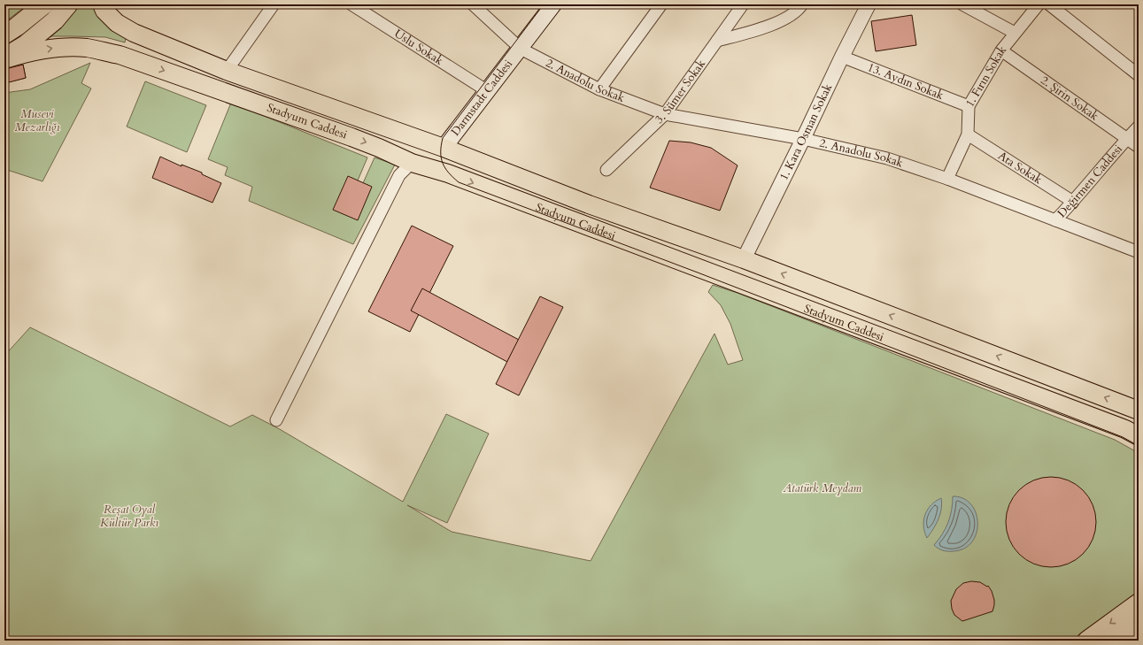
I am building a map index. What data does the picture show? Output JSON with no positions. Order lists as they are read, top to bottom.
{
  "streets": {
    "main road": ["Darmstadt Caddesi", "Stadyum Caddesi"],
    "street": [
      "Uslu Sokak",
      "1. Fırın Sokak",
      "2. Anadolu Sokak",
      "13. Aydın Sokak",
      "3. Sümer Sokak",
      "2. Şirin Sokak",
      "1. Kara Osman Sokak",
      "Ata Sokak",
      "Değirmen Caddesi"
    ]
  },
  "crossings": [
    ["Uslu Sokak", "Darmstadt Caddesi"],
    ["1. Fırın Sokak", "2. Anadolu Sokak"],
    ["1. Fırın Sokak", "13. Aydın Sokak"],
    ["1. Fırın Sokak", "2. Şirin Sokak"],
    ["1. Fırın Sokak", "Ata Sokak"],
    ["2. Anadolu Sokak", "3. Sümer Sokak"],
    ["2. Anadolu Sokak", "Darmstadt Caddesi"],
    ["2. Anadolu Sokak", "1. Kara Osman Sokak"],
    ["2. Anadolu Sokak", "Değirmen Caddesi"],
    ["13. Aydın Sokak", "1. Kara Osman Sokak"],
    ["2. Şirin Sokak", "Değirmen Caddesi"],
    ["Ata Sokak", "Değirmen Caddesi"]
  ],
  "parks": ["Musevi Mezarlığı", "Atatürk Meydanı", "Reşat Oyal Kültür Parkı"]
}
